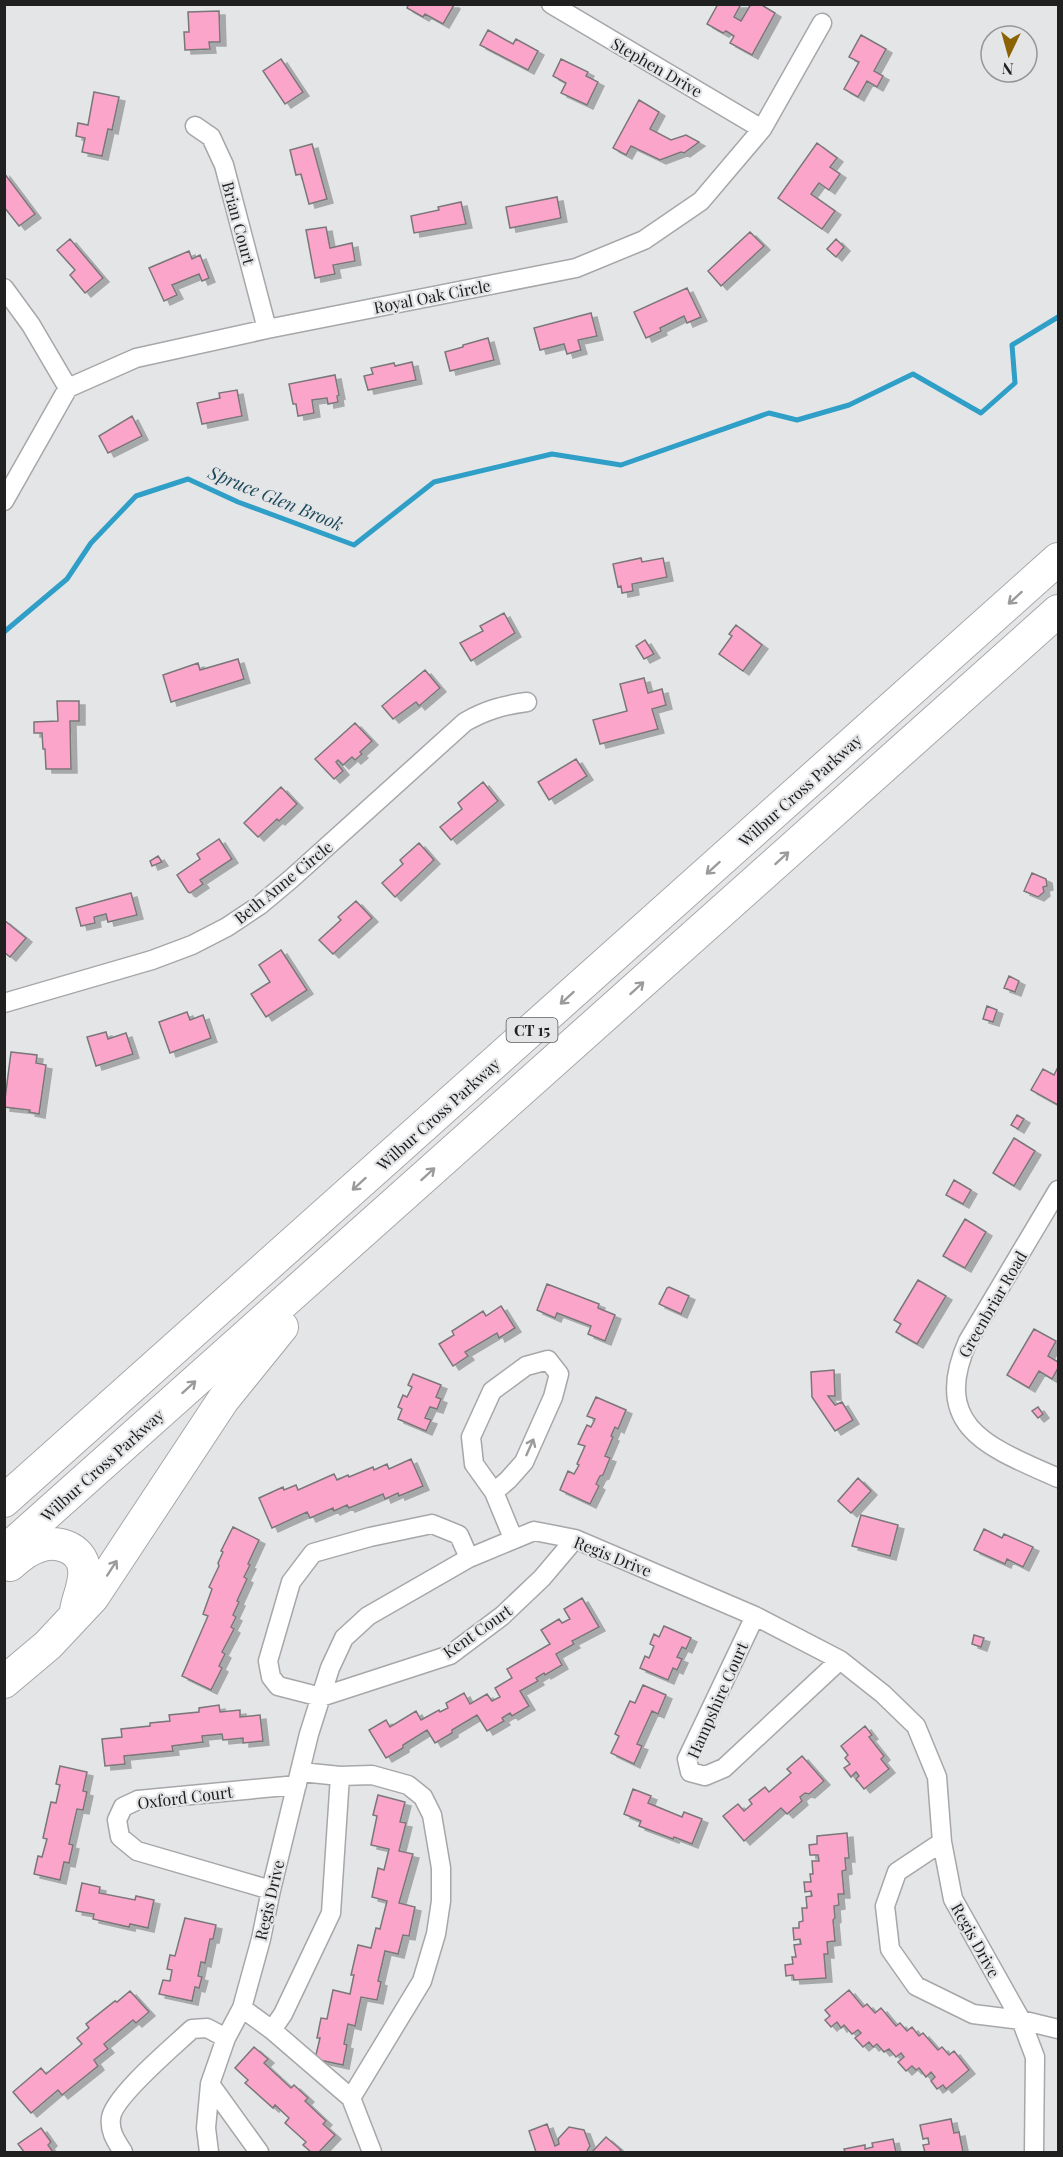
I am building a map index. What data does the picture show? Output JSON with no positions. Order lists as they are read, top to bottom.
{
  "streets": {
    "highway": ["Wilbur Cross Parkway", "CT 15"],
    "street": [
      "Stephen Drive",
      "Brian Court",
      "Royal Oak Circle",
      "Beth Anne Circle",
      "Greenbriar Road",
      "Regis Drive",
      "Kent Court",
      "Hampshire Court",
      "Oxford Court"
    ]
  },
  "crossings": [
    ["Stephen Drive", "Royal Oak Circle"],
    ["Brian Court", "Royal Oak Circle"],
    ["Regis Drive", "Kent Court"],
    ["Regis Drive", "Hampshire Court"],
    ["Regis Drive", "Oxford Court"]
  ],
  "water": ["Spruce Glen Brook"],
  "north": "bottom"
}
